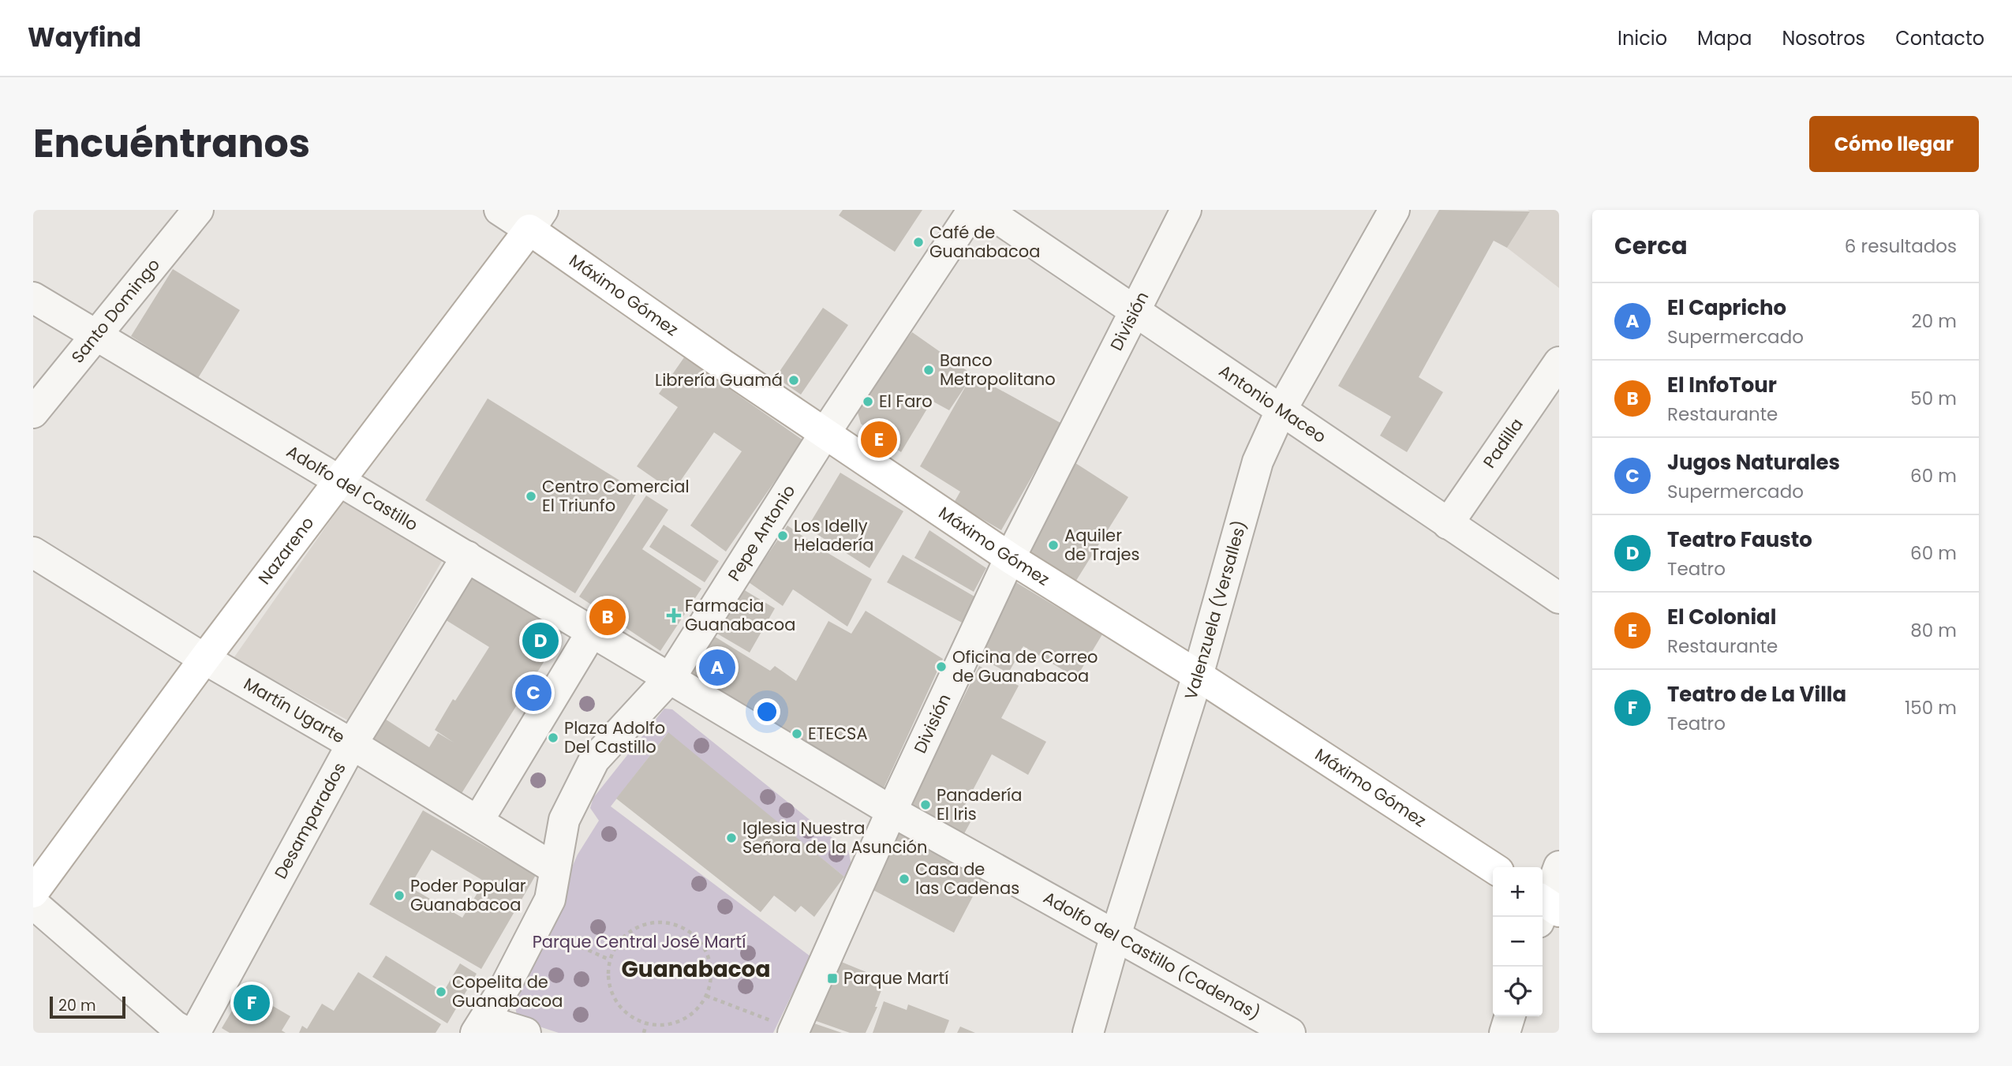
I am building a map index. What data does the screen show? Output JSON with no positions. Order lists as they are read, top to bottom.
{
  "streets": {
    "main road": ["Máximo Gómez", "Nazareno"],
    "street": [
      "Santo Domingo",
      "División",
      "Antonio Maceo",
      "Padilla",
      "Adolfo del Castillo",
      "Pepe Antonio",
      "Valenzuela (Versalles)",
      "Martín Ugarte",
      "Desamparados",
      "Adolfo del Castillo (Cadenas)"
    ]
  },
  "crossings": [
    ["Máximo Gómez", "División"],
    ["Máximo Gómez", "Pepe Antonio"],
    ["Máximo Gómez", "Nazareno"],
    ["Máximo Gómez", "Valenzuela (Versalles)"],
    ["Santo Domingo", "Adolfo del Castillo"],
    ["División", "Antonio Maceo"],
    ["División", "Adolfo del Castillo (Cadenas)"],
    ["Antonio Maceo", "Padilla"],
    ["Antonio Maceo", "Valenzuela (Versalles)"],
    ["Adolfo del Castillo", "Pepe Antonio"],
    ["Adolfo del Castillo", "Nazareno"],
    ["Adolfo del Castillo", "Desamparados"],
    ["Adolfo del Castillo", "Adolfo del Castillo (Cadenas)"],
    ["Pepe Antonio", "Martín Ugarte"],
    ["Pepe Antonio", "Adolfo del Castillo (Cadenas)"],
    ["Nazareno", "Martín Ugarte"],
    ["Valenzuela (Versalles)", "Adolfo del Castillo (Cadenas)"],
    ["Martín Ugarte", "Desamparados"]
  ],
  "districts": ["Guanabacoa"],
  "parks": ["Parque Central José Martí"],
  "places": {
    "other": [
      "Café de Guanabacoa",
      "Banco Metropolitano",
      "Librería Guamá",
      "El Faro",
      "Centro Comercial El Triunfo",
      "Los Idelly Heladería",
      "Aquiler de Trajes",
      "Oficina de Correo de Guanabacoa",
      "ETECSA",
      "Plaza Adolfo Del Castillo",
      "Panadería El Iris",
      "Iglesia Nuestra Señora de la Asunción",
      "Casa de las Cadenas",
      "Poder Popular Guanabacoa",
      "Copelita de Guanabacoa"
    ],
    "health": ["Farmacia Guanabacoa"],
    "transit": ["Parque Martí"]
  },
  "scale_bar": "20 m",
  "page": {
    "header": "Wayfind",
    "nav": [
      "Inicio",
      "Mapa",
      "Nosotros",
      "Contacto"
    ],
    "title": "Encuéntranos",
    "buttons": "Cómo llegar",
    "heading": ["Cerca", "6 resultados"],
    "list": [
      {
        "mark": "A",
        "name": "El Capricho",
        "note": "Supermercado",
        "value": "20 m"
      },
      {
        "mark": "B",
        "name": "El InfoTour",
        "note": "Restaurante",
        "value": "50 m"
      },
      {
        "mark": "C",
        "name": "Jugos Naturales",
        "note": "Supermercado",
        "value": "60 m"
      },
      {
        "mark": "D",
        "name": "Teatro Fausto",
        "note": "Teatro",
        "value": "60 m"
      },
      {
        "mark": "E",
        "name": "El Colonial",
        "note": "Restaurante",
        "value": "80 m"
      },
      {
        "mark": "F",
        "name": "Teatro de La Villa",
        "note": "Teatro",
        "value": "150 m"
      }
    ],
    "pins": [
      "E",
      "B",
      "D",
      "A",
      "C",
      "F"
    ],
    "map_buttons": ["+", "−"],
    "scale": "20 m"
  }
}
